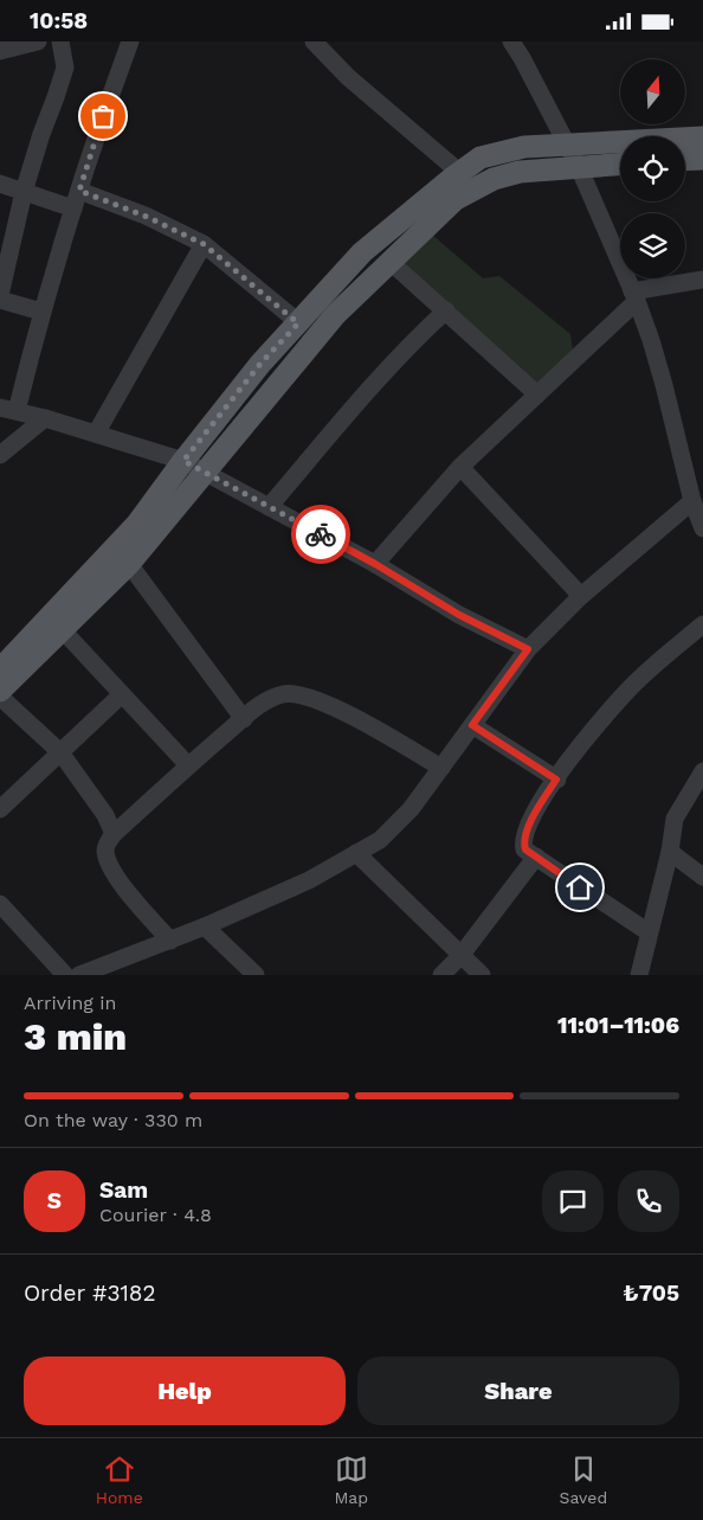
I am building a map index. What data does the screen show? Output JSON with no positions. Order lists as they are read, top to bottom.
{
  "north": "top",
  "page": {
    "status": "10:58",
    "heading": ["3 min", "Arriving in", "11:01–11:06"],
    "panel": [
      "Sam",
      "Courier · 4.8",
      "Order #3182",
      "₺705"
    ],
    "bar": "On the way · 330 m",
    "round": "S",
    "buttons": ["Help", "Share"],
    "tabs": ["Home", "Map", "Saved"]
  }
}
